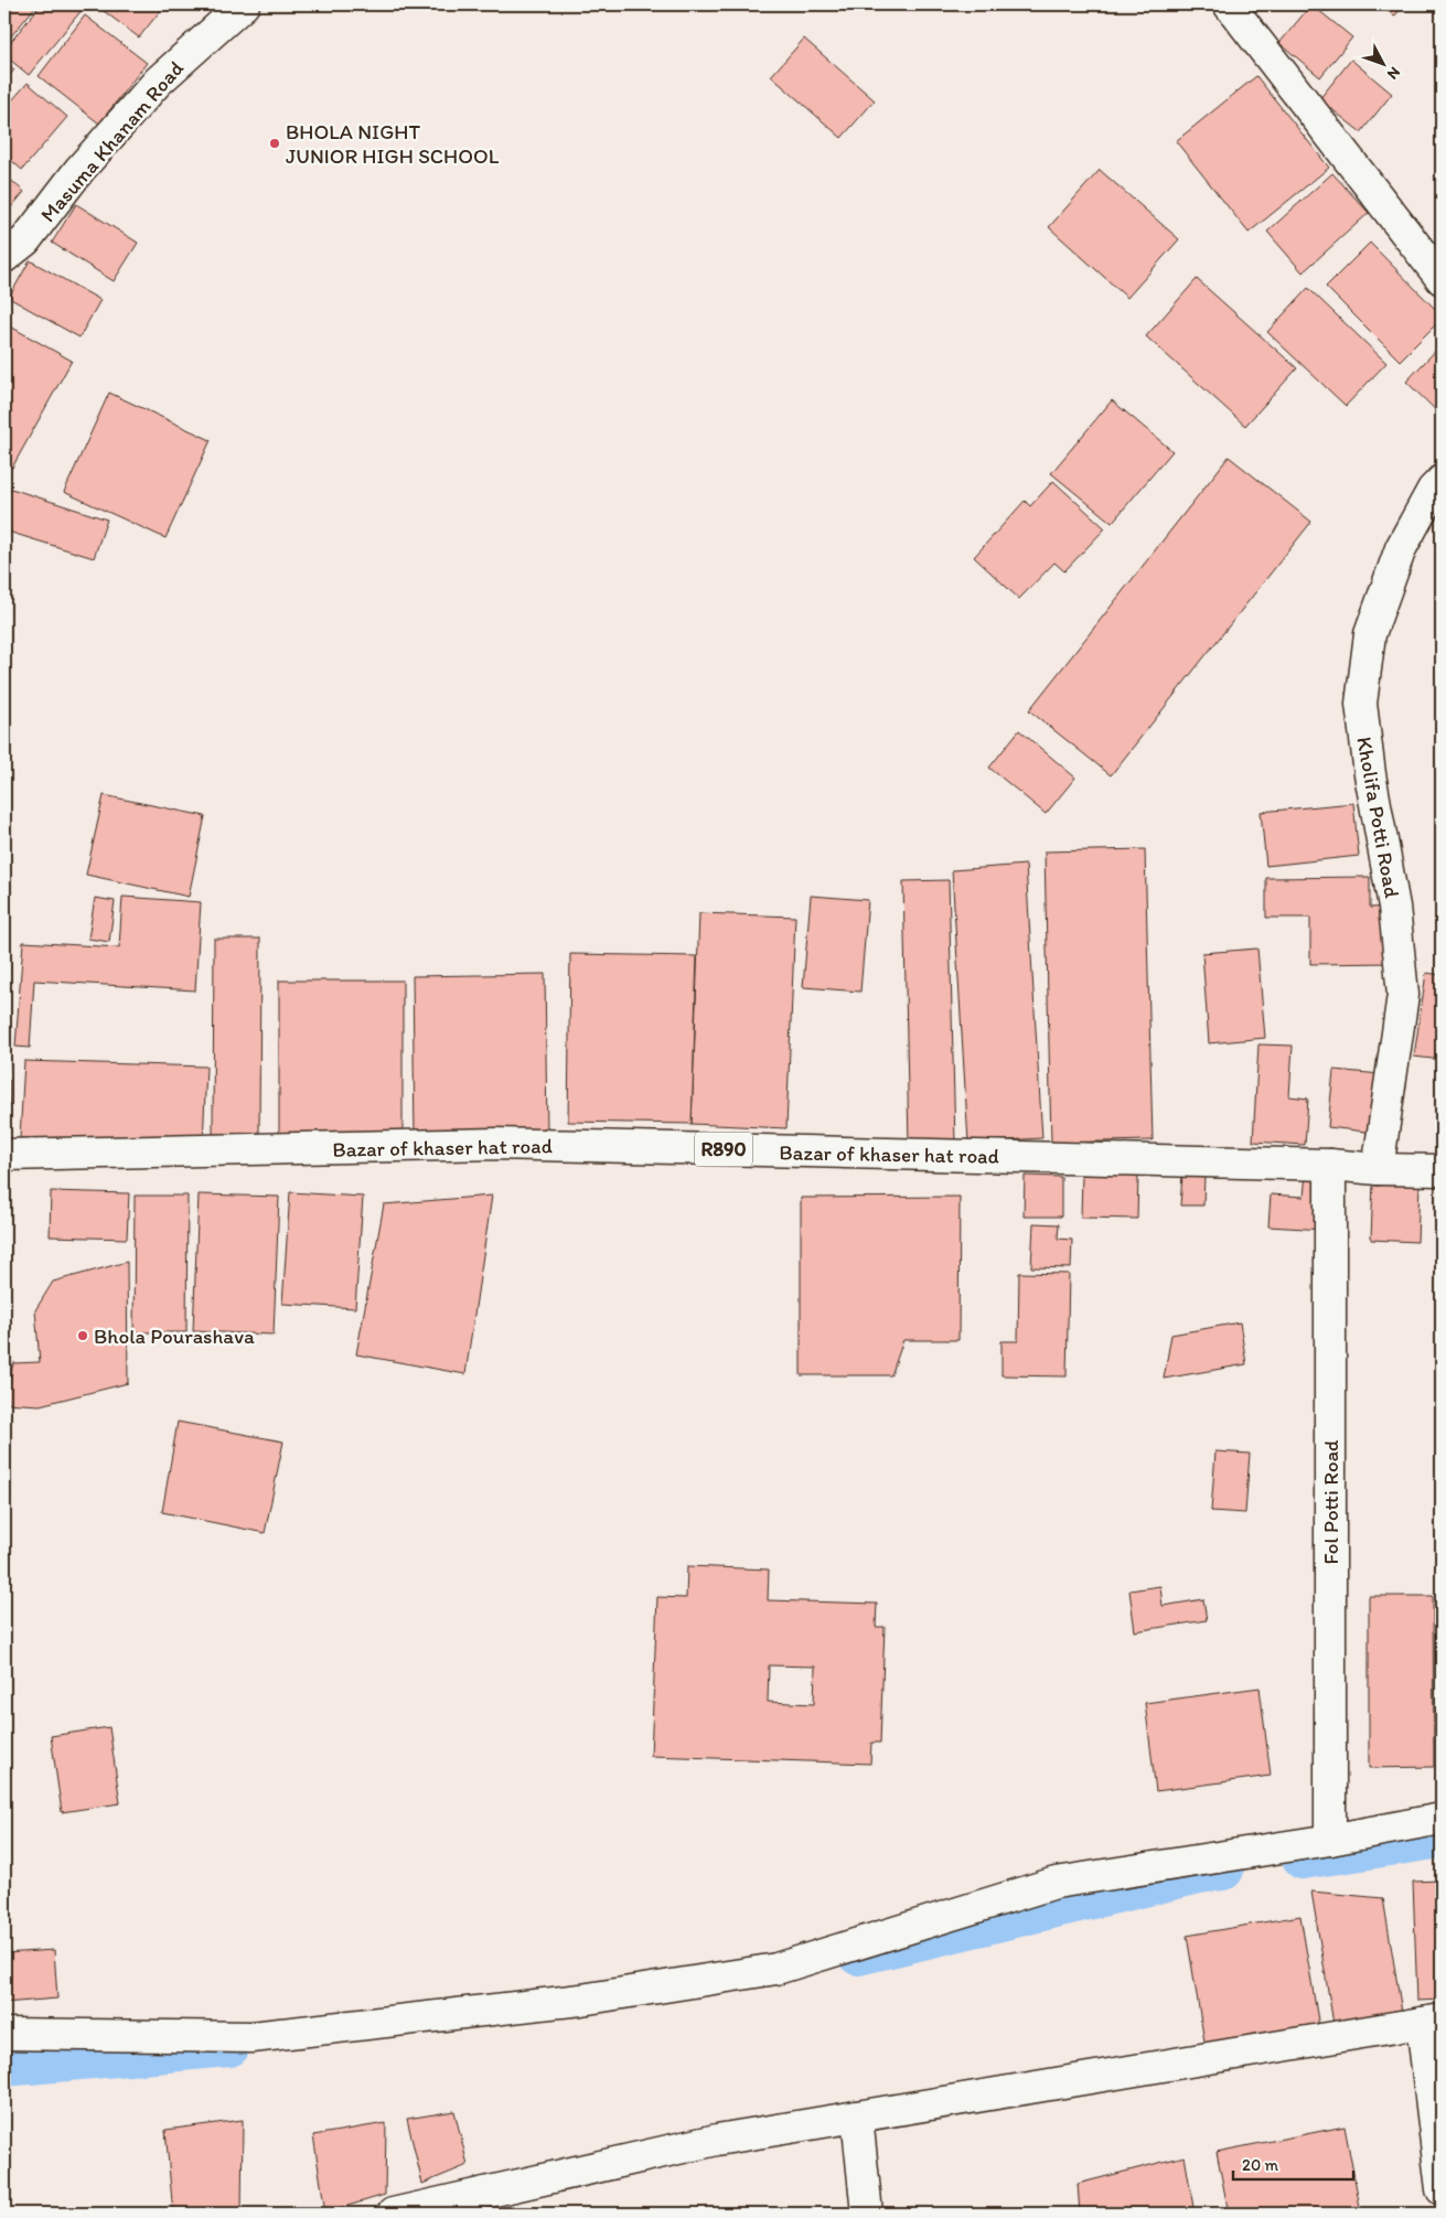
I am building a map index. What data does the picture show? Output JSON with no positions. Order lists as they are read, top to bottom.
{
  "streets": {
    "street": [
      "Masuma Khanam Road",
      "Kholifa Potti Road",
      "Bazar of khaser hat road",
      "R890",
      "Fol Potti Road"
    ]
  },
  "crossings": [
    ["Kholifa Potti Road", "Bazar of khaser hat road"],
    ["Bazar of khaser hat road", "Fol Potti Road"]
  ],
  "places": ["BHOLA NIGHT JUNIOR HIGH SCHOOL", "Bhola Pourashava"],
  "scale_bar": "20 m",
  "north": "bottom right"
}
